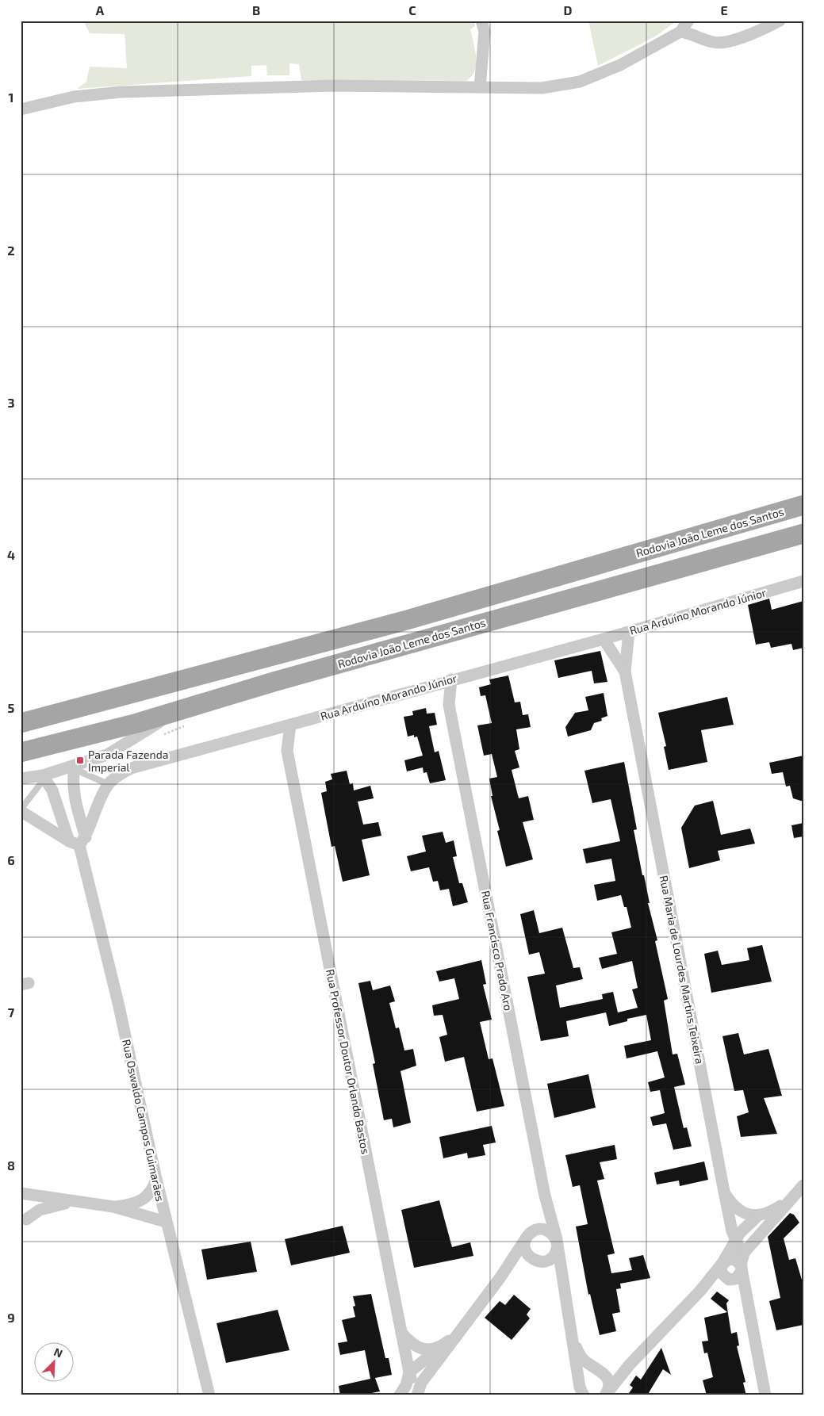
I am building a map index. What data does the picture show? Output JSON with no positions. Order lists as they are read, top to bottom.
{
  "streets": {
    "main road": ["Rodovia João Leme dos Santos"],
    "street": [
      "Rua Arduíno Morando Júnior",
      "Rua Francisco Prado Aro",
      "Rua Maria de Lourdes Martins Teixeira",
      "Rua Professor Doutor Orlando Bastos",
      "Rua Oswaldo Campos Guimarães"
    ]
  },
  "crossings": [
    ["Rua Arduíno Morando Júnior", "Rua Francisco Prado Aro"],
    ["Rua Arduíno Morando Júnior", "Rua Maria de Lourdes Martins Teixeira"],
    ["Rua Arduíno Morando Júnior", "Rua Professor Doutor Orlando Bastos"],
    ["Rua Arduíno Morando Júnior", "Rua Oswaldo Campos Guimarães"]
  ],
  "places": {
    "transit": ["Parada Fazenda Imperial"]
  },
  "north": "top right",
  "grid": {
    "columns": [
      "A",
      "B",
      "C",
      "D",
      "E"
    ],
    "rows": [
      "1",
      "2",
      "3",
      "4",
      "5",
      "6",
      "7",
      "8",
      "9"
    ]
  }
}
